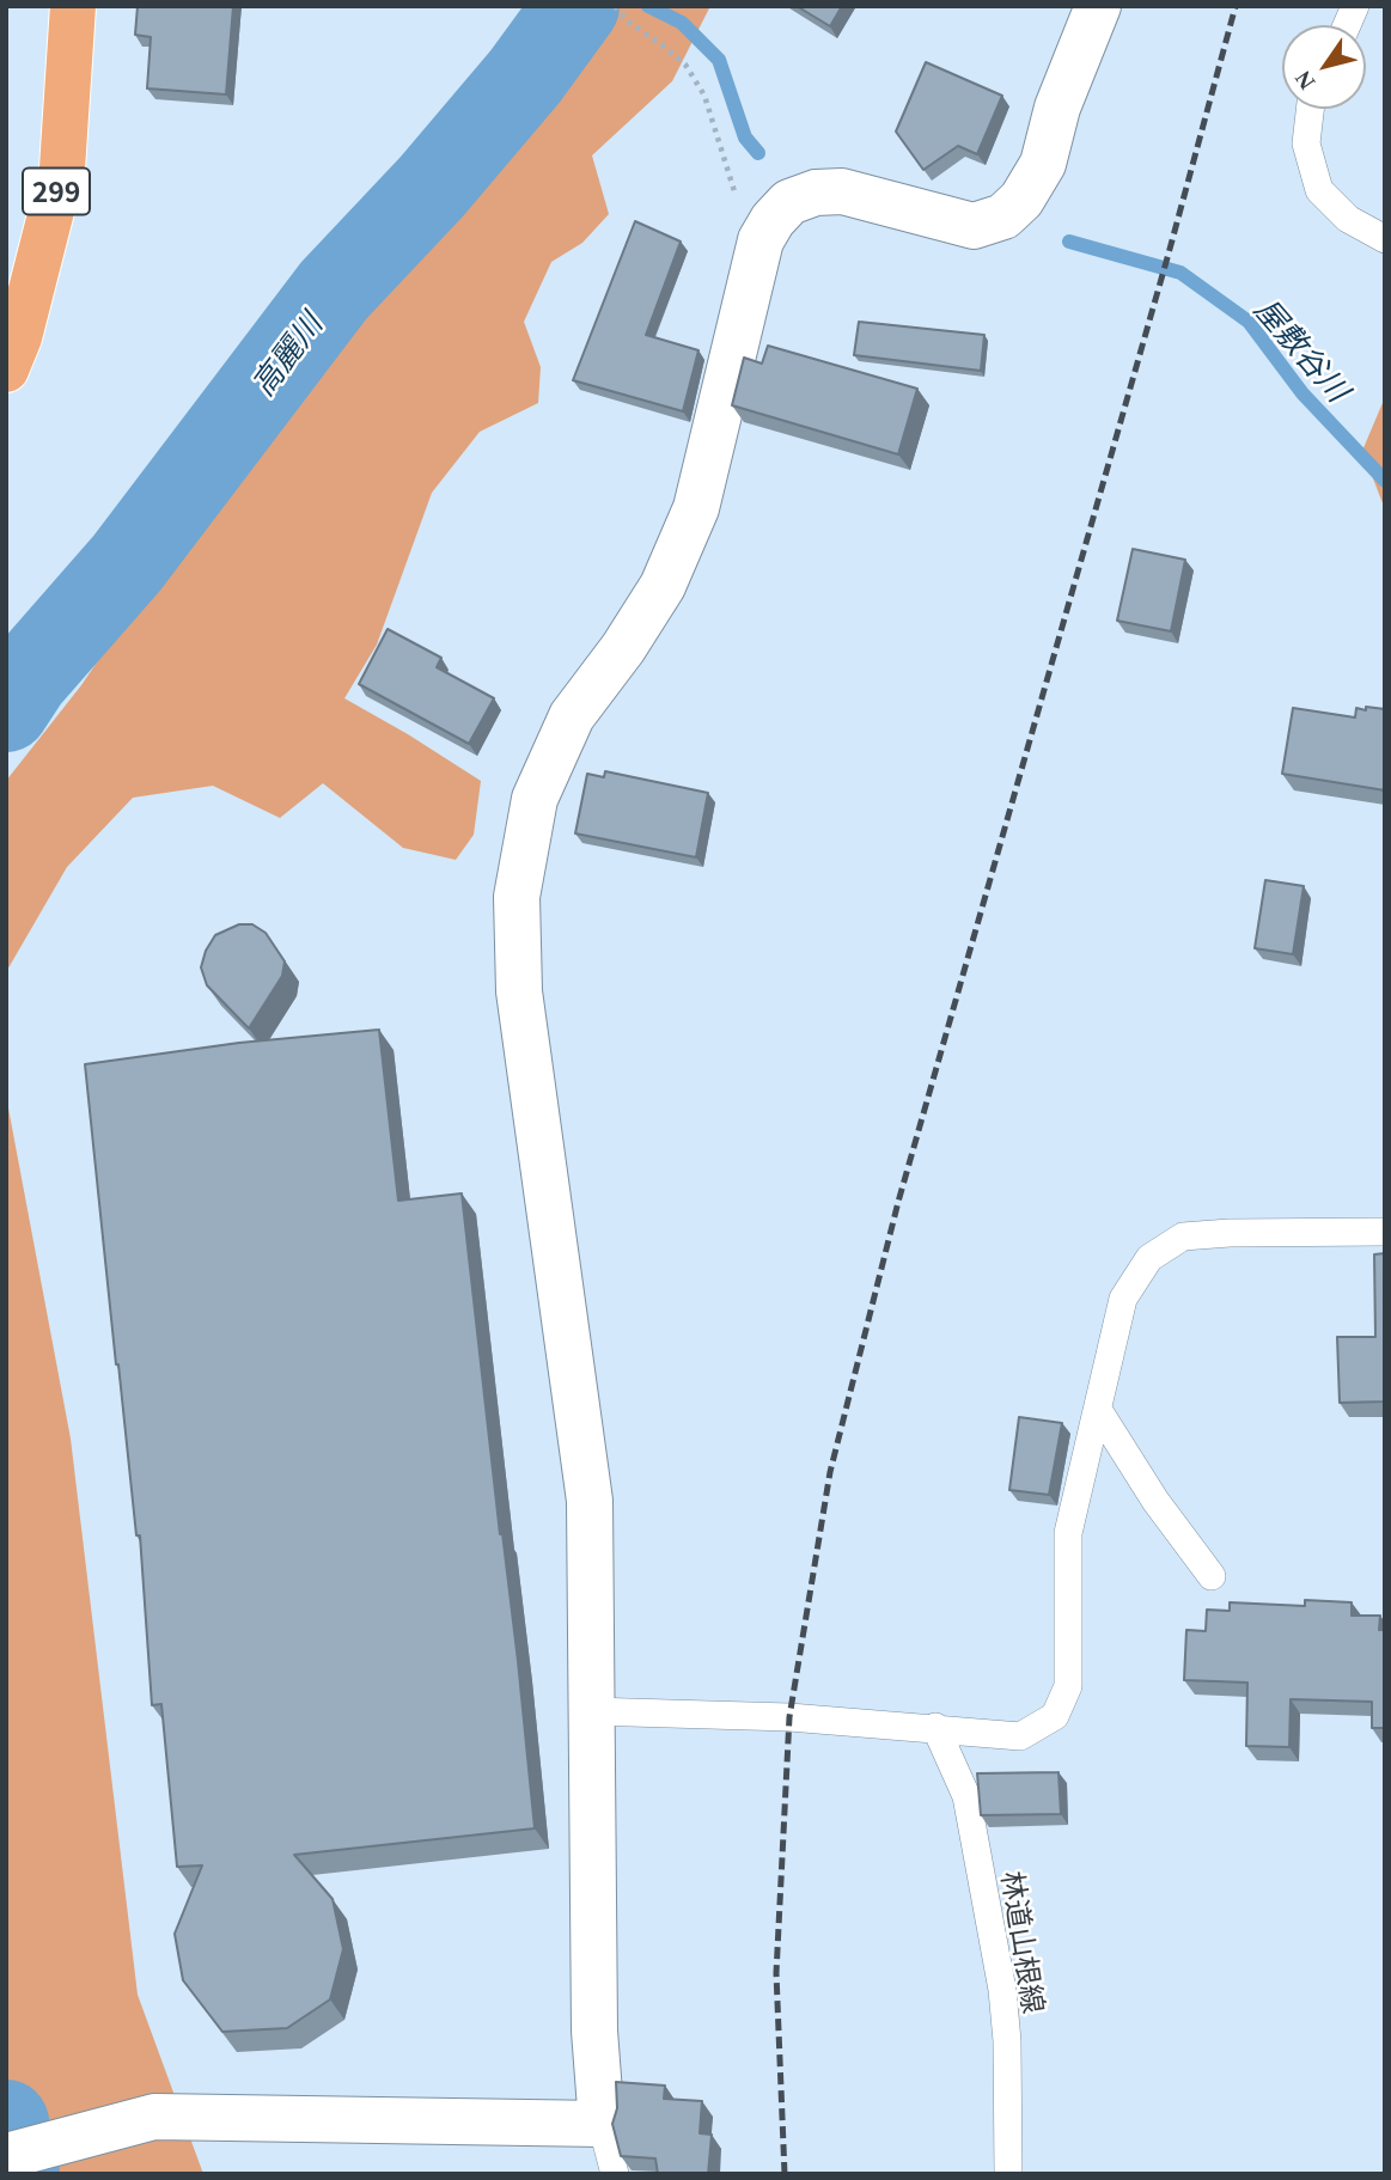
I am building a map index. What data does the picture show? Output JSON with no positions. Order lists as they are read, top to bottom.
{
  "streets": {
    "highway": ["299"],
    "lane": ["林道山根線"]
  },
  "water": ["屋敷谷川", "高麗川"],
  "north": "bottom left"
}
